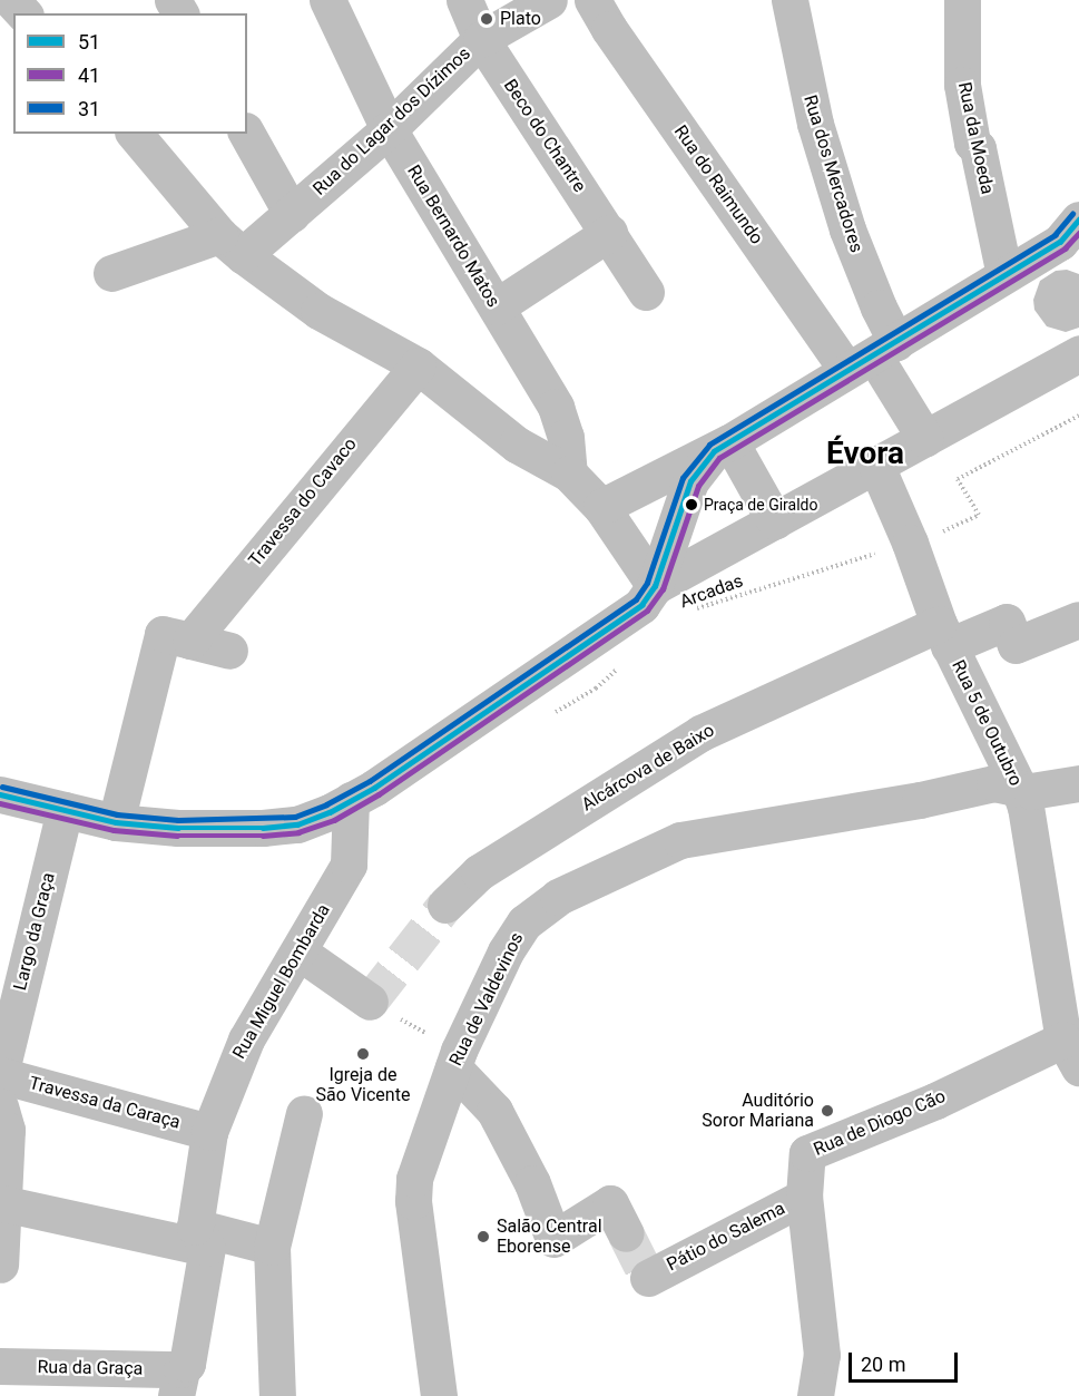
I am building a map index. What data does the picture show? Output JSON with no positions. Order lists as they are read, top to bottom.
{
  "streets": {
    "street": [
      "Rua do Lagar dos Dízimos",
      "Beco do Chantre",
      "Rua da Moeda",
      "Rua dos Mercadores",
      "Rua do Raimundo",
      "Rua Bernardo Matos",
      "Travessa do Cavaco",
      "Rua 5 de Outubro",
      "Alcárcova de Baixo",
      "Largo da Graça",
      "Rua Miguel Bombarda",
      "Rua de Valdevinos",
      "Travessa da Caraça",
      "Rua de Diogo Cão",
      "Pátio do Salema",
      "Rua da Graça"
    ],
    "path": ["Arcadas"]
  },
  "crossings": [
    ["Rua do Lagar dos Dízimos", "Beco do Chantre"],
    ["Rua do Lagar dos Dízimos", "Rua Bernardo Matos"],
    ["Arcadas", "Rua 5 de Outubro"],
    ["Rua 5 de Outubro", "Alcárcova de Baixo"],
    ["Rua 5 de Outubro", "Rua de Valdevinos"],
    ["Rua 5 de Outubro", "Rua de Diogo Cão"],
    ["Largo da Graça", "Travessa da Caraça"],
    ["Rua Miguel Bombarda", "Travessa da Caraça"],
    ["Rua Miguel Bombarda", "Rua da Graça"],
    ["Rua de Diogo Cão", "Pátio do Salema"]
  ],
  "districts": ["Évora"],
  "places": [
    "Plato",
    "Praça de Giraldo",
    "Igreja de São Vicente",
    "Auditório Soror Mariana",
    "Salão Central Eborense"
  ],
  "lines": ["transit line 31", "transit line 51", "transit line 41"],
  "legend": ["51", "41", "31"],
  "scale_bar": "20 m"
}
